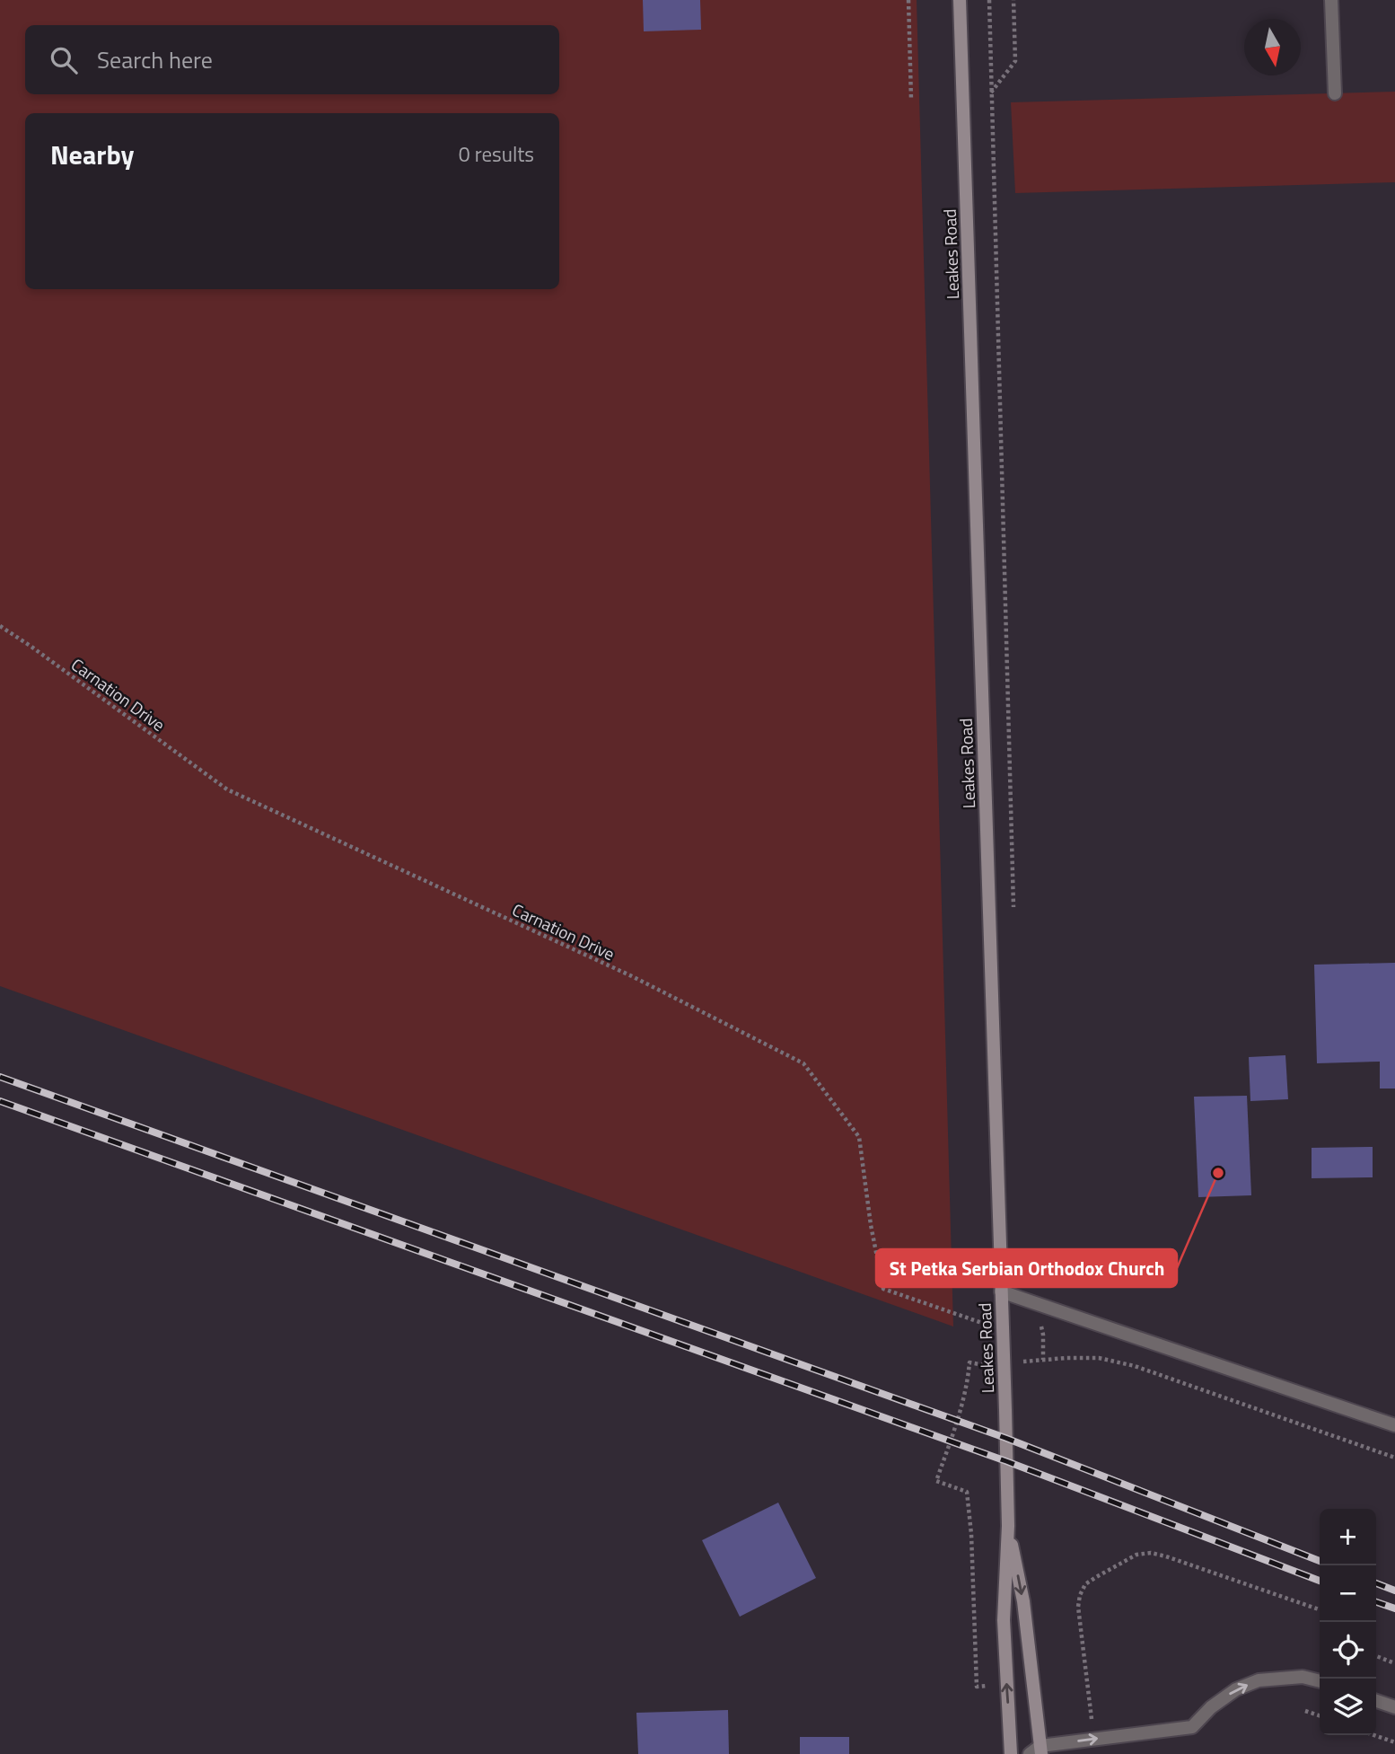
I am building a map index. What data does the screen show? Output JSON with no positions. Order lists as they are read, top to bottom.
{
  "streets": {
    "street": ["Leakes Road"],
    "path": ["Carnation Drive"]
  },
  "crossings": [
    ["Leakes Road", "Carnation Drive"]
  ],
  "places": ["St Petka Serbian Orthodox Church"],
  "north": "bottom",
  "page": {
    "search": "Search here",
    "heading": ["Nearby", "0 results"],
    "map_buttons": ["+", "−"]
  }
}
